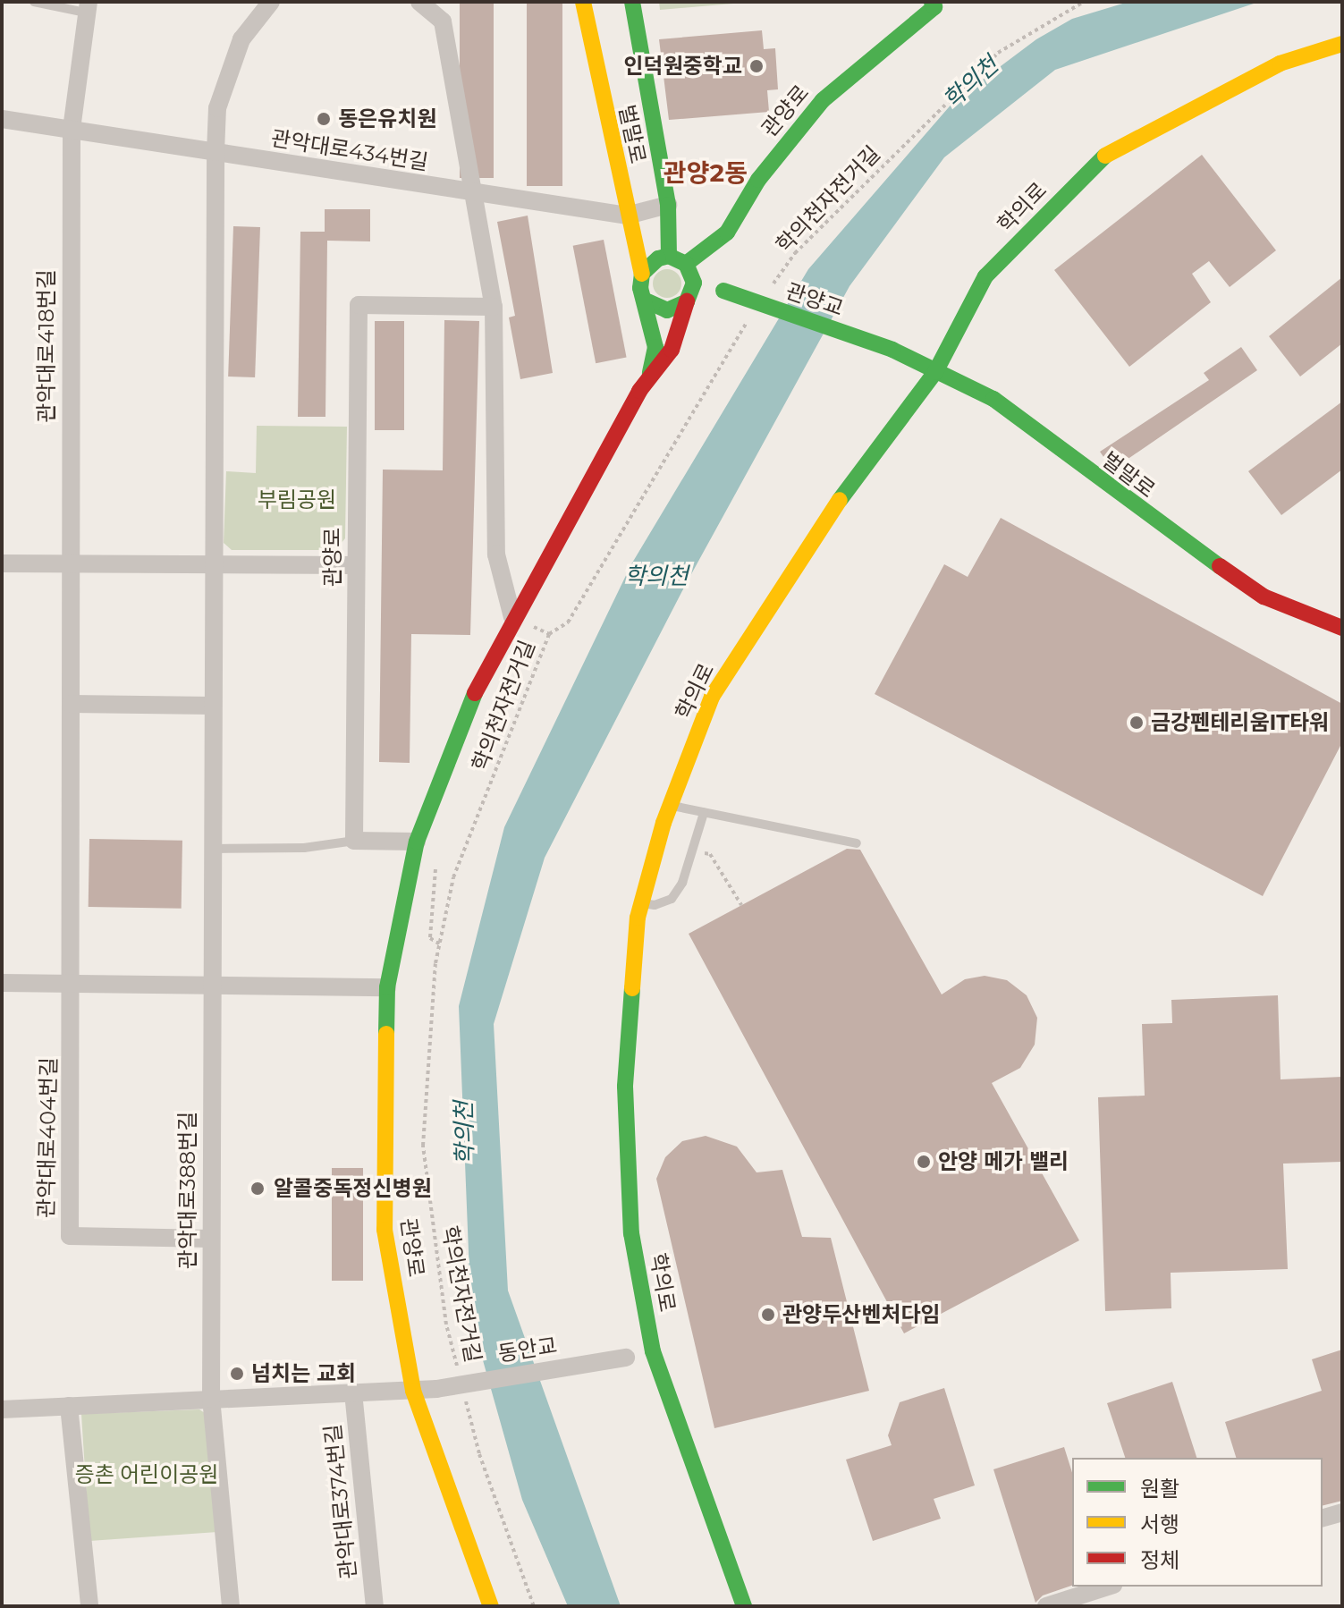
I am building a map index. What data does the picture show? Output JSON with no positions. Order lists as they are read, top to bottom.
{
  "streets": {
    "street": [
      "관양로",
      "벌말로",
      "관악대로434번길",
      "학의로",
      "관양교",
      "관악대로418번길",
      "관악대로404번길",
      "관악대로388번길",
      "동안교",
      "관악대로374번길"
    ],
    "path": ["학의천자전거길"]
  },
  "crossings": [
    ["관양로", "벌말로"],
    ["관양로", "관양교"],
    ["관양로", "동안교"],
    ["벌말로", "관악대로434번길"],
    ["벌말로", "학의로"],
    ["벌말로", "관양교"],
    ["관악대로434번길", "관악대로418번길"],
    ["학의로", "동안교"],
    ["관악대로418번길", "관악대로404번길"],
    ["관악대로404번길", "관악대로388번길"]
  ],
  "districts": ["관양2동"],
  "water": ["학의천"],
  "parks": ["부림공원", "증촌 어린이공원"],
  "places": [
    "인덕원중학교",
    "동은유치원",
    "금강펜테리움IT타워",
    "안양 메가 밸리",
    "알콜중독정신병원",
    "관양두산벤처다임",
    "넘치는 교회"
  ],
  "legend": ["원활", "서행", "정체"]
}
